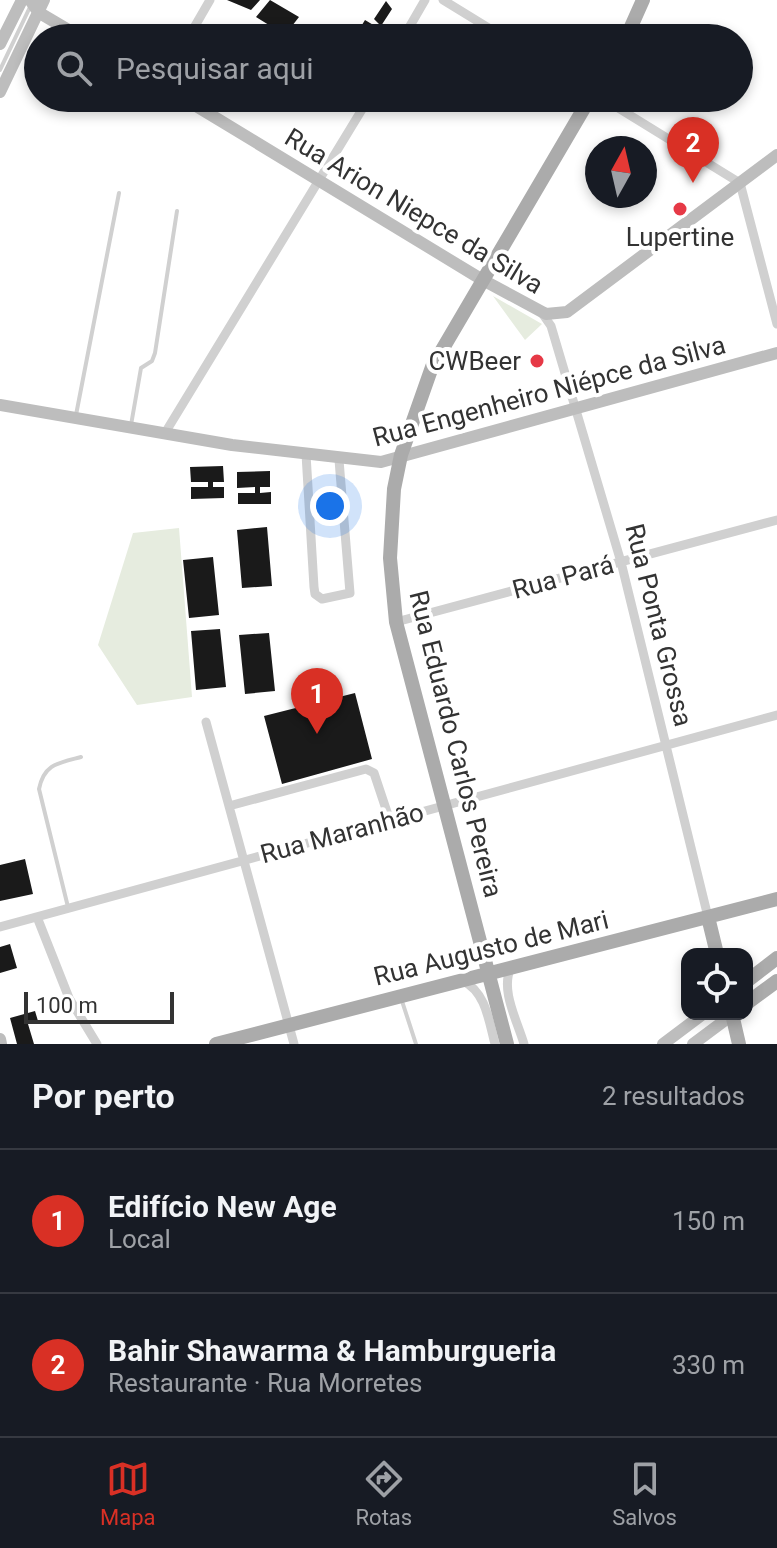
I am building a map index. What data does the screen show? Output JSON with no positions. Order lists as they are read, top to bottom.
{
  "streets": {
    "main road": ["Rua Ponta Grossa", "Rua Eduardo Carlos Pereira", "Rua Augusto de Mari"],
    "street": [
      "Rua Arion Niepce da Silva",
      "Rua Engenheiro Niépce da Silva",
      "Rua Pará",
      "Rua Maranhão"
    ]
  },
  "crossings": [
    ["Rua Arion Niepce da Silva", "Rua Ponta Grossa"],
    ["Rua Arion Niepce da Silva", "Rua Eduardo Carlos Pereira"],
    ["Rua Engenheiro Niépce da Silva", "Rua Ponta Grossa"],
    ["Rua Engenheiro Niépce da Silva", "Rua Eduardo Carlos Pereira"],
    ["Rua Pará", "Rua Ponta Grossa"],
    ["Rua Pará", "Rua Eduardo Carlos Pereira"],
    ["Rua Ponta Grossa", "Rua Maranhão"],
    ["Rua Ponta Grossa", "Rua Augusto de Mari"],
    ["Rua Eduardo Carlos Pereira", "Rua Maranhão"],
    ["Rua Eduardo Carlos Pereira", "Rua Augusto de Mari"]
  ],
  "places": ["Lupertine", "CWBeer"],
  "scale_bar": "100 m",
  "north": "top",
  "page": {
    "search": "Pesquisar aqui",
    "pins": ["2", "1"],
    "scale": "100 m",
    "heading": ["Por perto", "2 resultados"],
    "list": [
      {
        "mark": "1",
        "name": "Edifício New Age",
        "note": "Local",
        "value": "150 m"
      },
      {
        "mark": "2",
        "name": "Bahir Shawarma & Hamburgueria",
        "note": "Restaurante · Rua Morretes",
        "value": "330 m"
      }
    ],
    "nav": ["Mapa", "Rotas", "Salvos"]
  }
}
